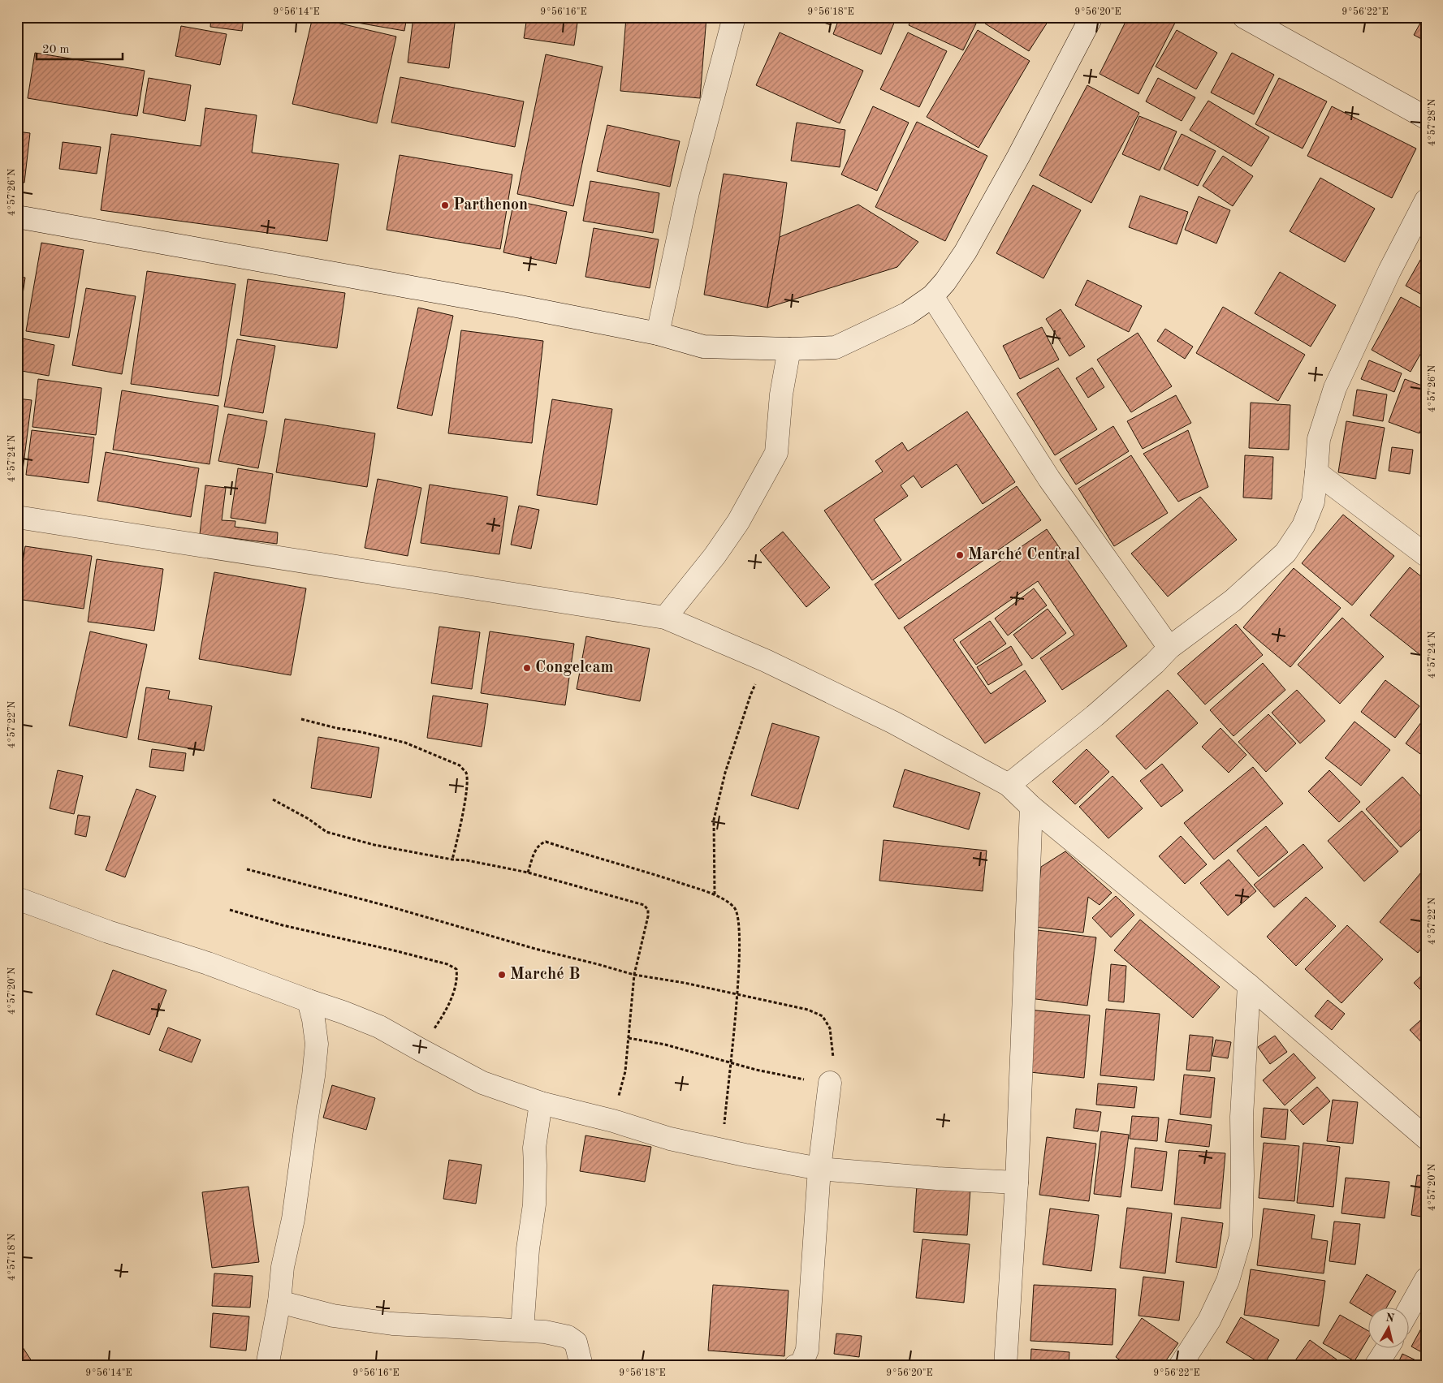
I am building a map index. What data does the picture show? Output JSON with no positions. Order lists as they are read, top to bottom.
{
  "places": [
    "Parthenon",
    "Marché Central",
    "Congelcam",
    "Marché B"
  ],
  "scale_bar": "20 m",
  "north": "top",
  "coordinates": [
    "9°56'14\"E",
    "9°56'16\"E",
    "9°56'18\"E",
    "9°56'20\"E",
    "9°56'22\"E",
    "4°57'28\"N",
    "4°57'26\"N",
    "4°57'24\"N",
    "4°57'22\"N",
    "4°57'20\"N",
    "4°57'18\"N"
  ]
}
